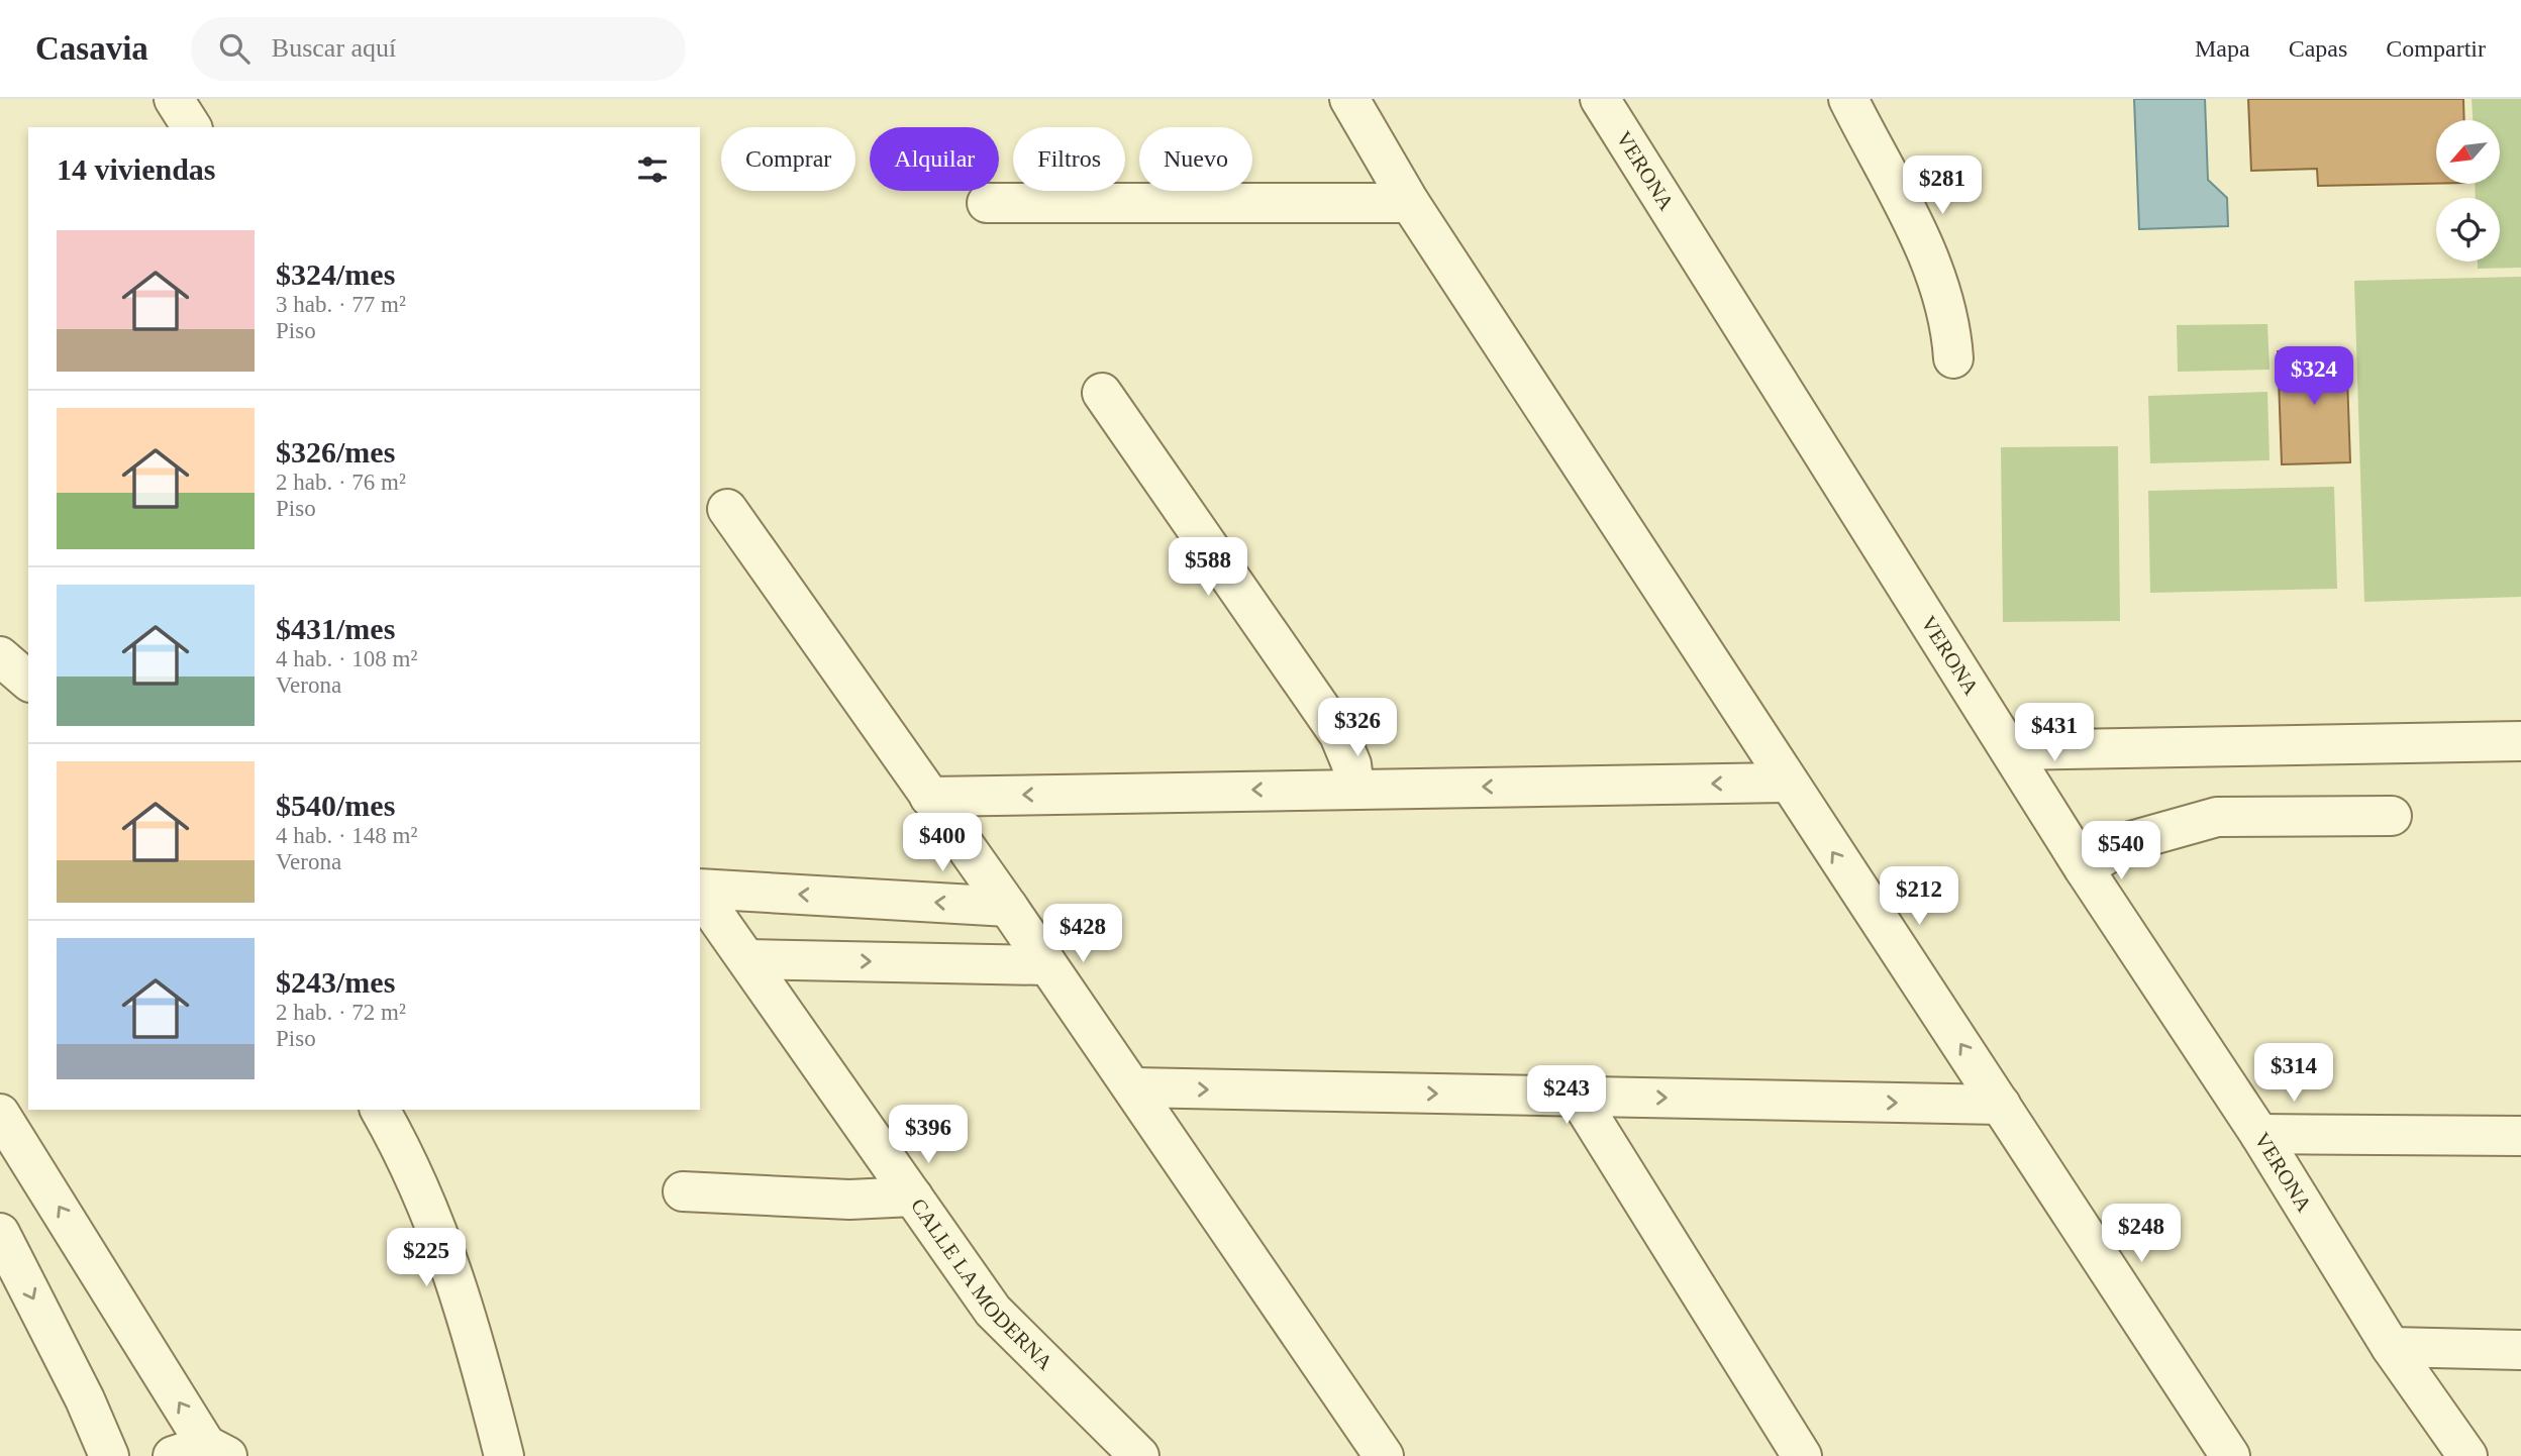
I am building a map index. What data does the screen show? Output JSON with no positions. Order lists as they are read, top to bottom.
{
  "streets": {
    "street": ["VERONA", "CALLE LA MODERNA"]
  },
  "north": "bottom left",
  "page": {
    "header": "Casavia",
    "search": "Buscar aquí",
    "nav": ["Mapa", "Capas", "Compartir"],
    "chip": [
      "Comprar",
      "Alquilar",
      "Filtros",
      "Nuevo"
    ],
    "heading": "14 viviendas",
    "price": [
      "$281",
      "$324",
      "$588",
      "$326",
      "$431",
      "$400",
      "$540",
      "$212",
      "$428",
      "$314",
      "$243",
      "$396",
      "$248",
      "$225"
    ],
    "list": [
      {
        "name": "$324/mes",
        "note": "3 hab. · 77 m² · Piso"
      },
      {
        "name": "$326/mes",
        "note": "2 hab. · 76 m² · Piso"
      },
      {
        "name": "$431/mes",
        "note": "4 hab. · 108 m² · Verona"
      },
      {
        "name": "$540/mes",
        "note": "4 hab. · 148 m² · Verona"
      },
      {
        "name": "$243/mes",
        "note": "2 hab. · 72 m² · Piso"
      }
    ]
  }
}
